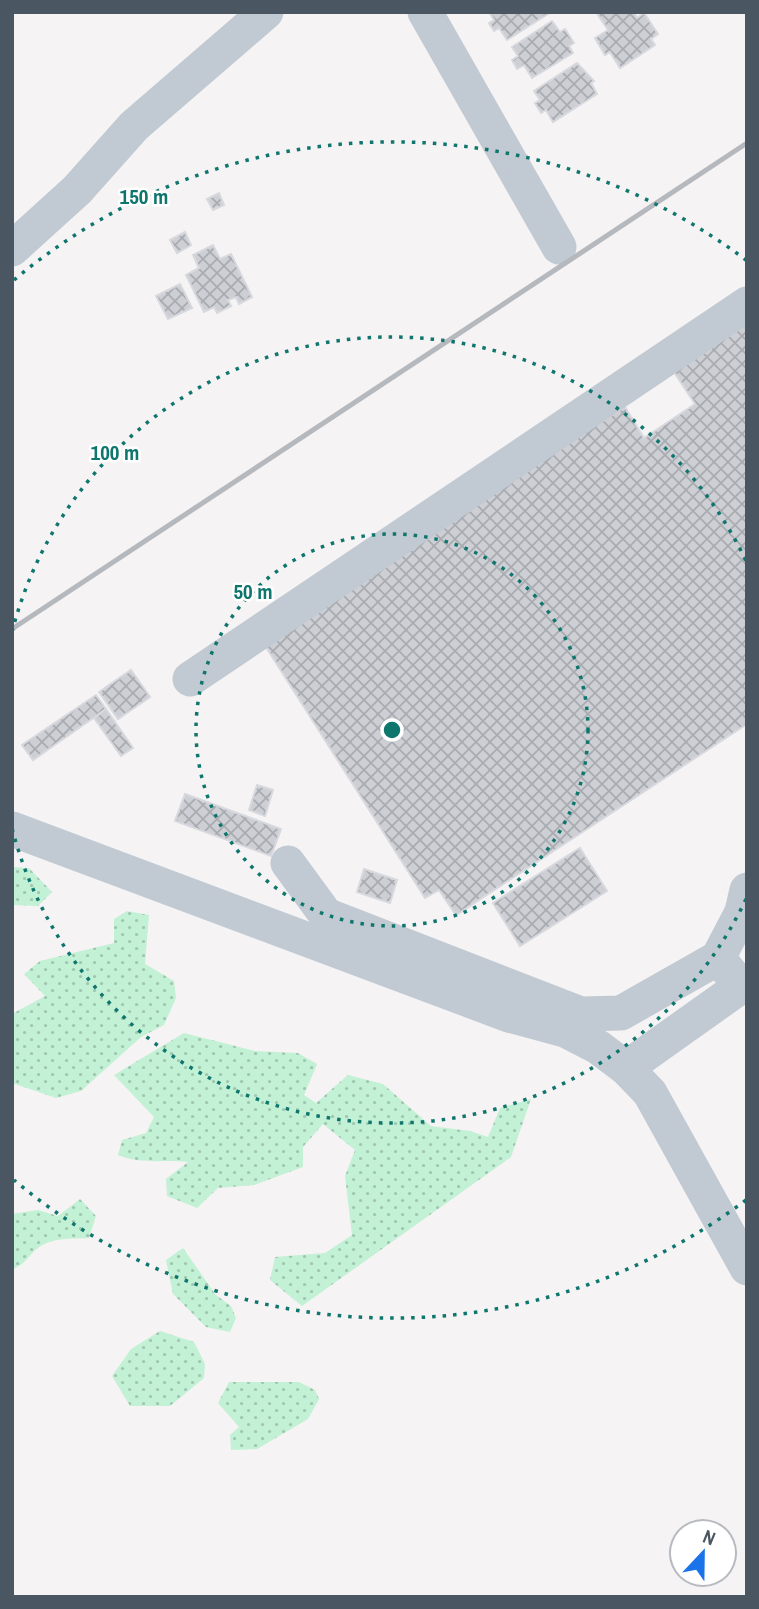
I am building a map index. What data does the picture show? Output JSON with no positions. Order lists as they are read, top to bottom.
{
  "north": "top",
  "rings": ["150 m", "100 m", "50 m"]
}
